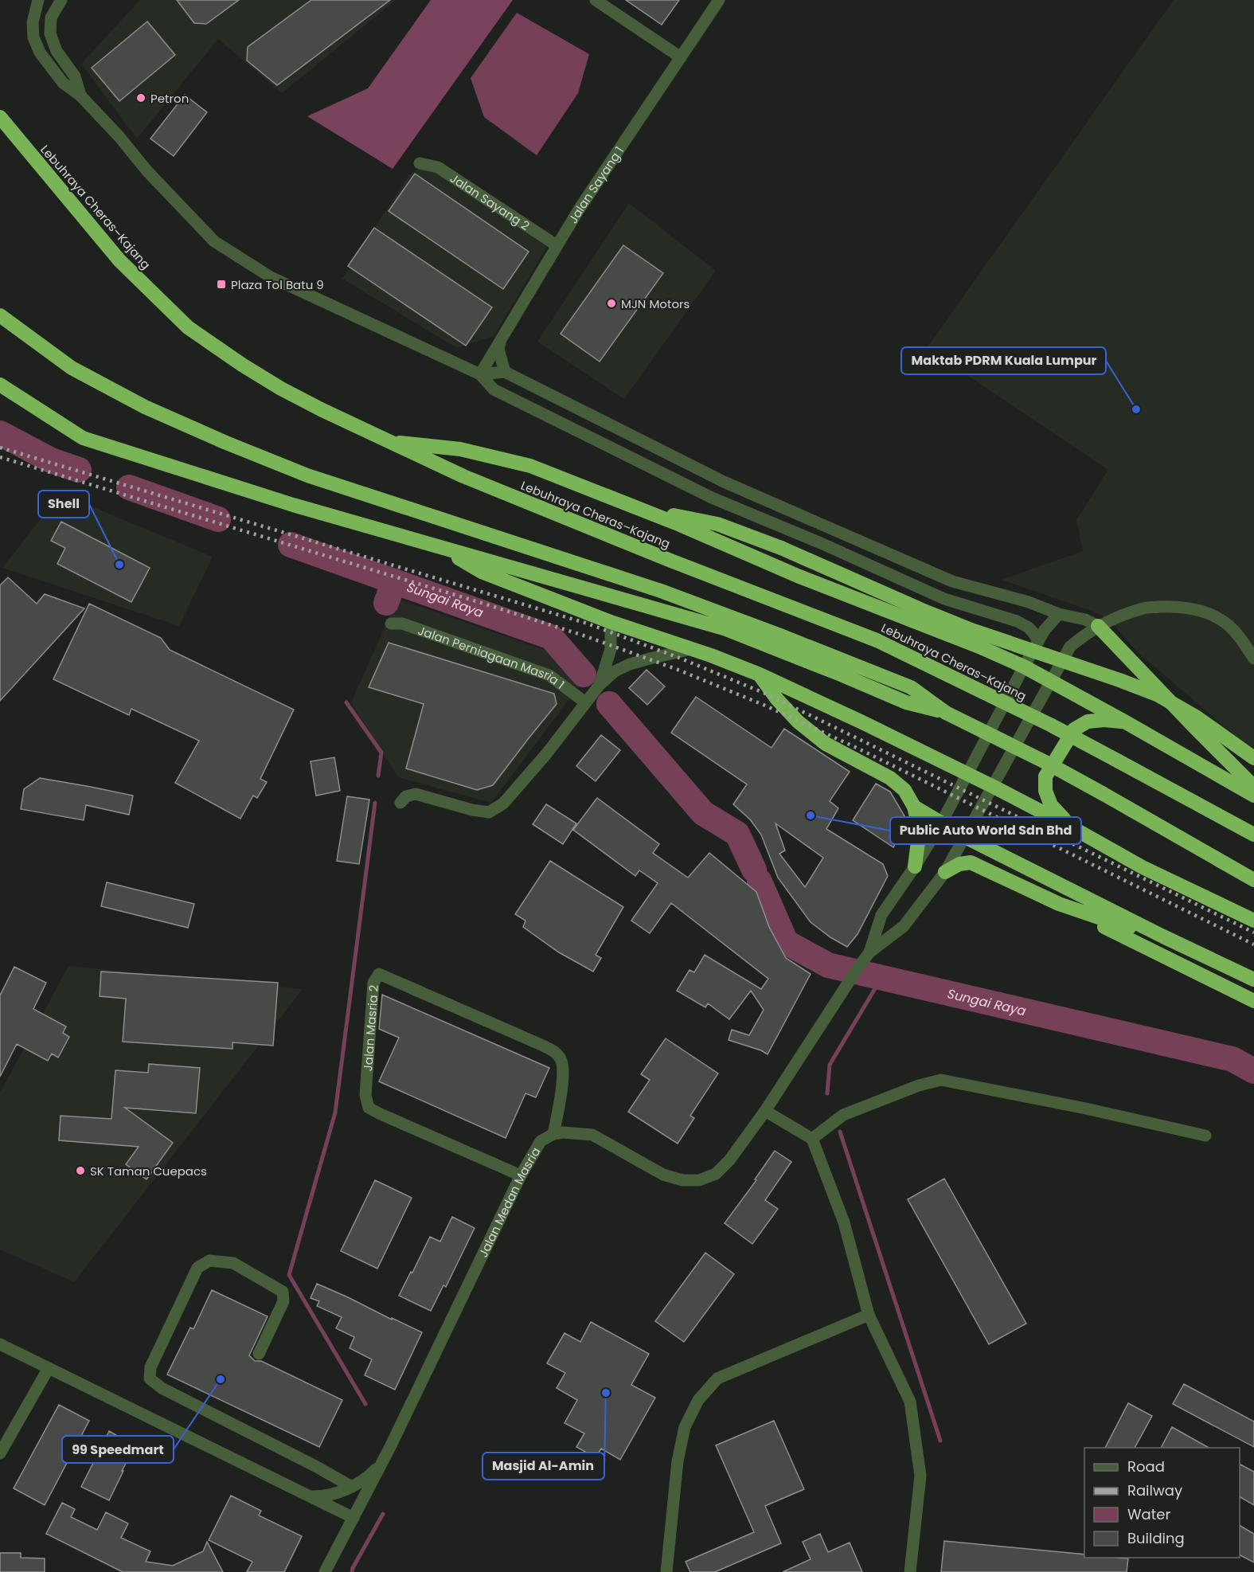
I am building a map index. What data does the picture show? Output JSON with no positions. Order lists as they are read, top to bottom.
{
  "streets": {
    "highway": ["Lebuhraya Cheras–Kajang"],
    "street": [
      "Jalan Sayang 1",
      "Jalan Sayang 2",
      "Jalan Perniagaan Masria 1",
      "Jalan Masria 2",
      "Jalan Medan Masria"
    ]
  },
  "crossings": [
    ["Jalan Sayang 1", "Jalan Sayang 2"],
    ["Jalan Masria 2", "Jalan Medan Masria"]
  ],
  "water": ["Sungai Raya"],
  "places": {
    "other": [
      "Petron",
      "MJN Motors",
      "Maktab PDRM Kuala Lumpur",
      "Shell",
      "Public Auto World Sdn Bhd",
      "SK Taman Cuepacs",
      "99 Speedmart",
      "Masjid Al-Amin"
    ],
    "transit": ["Plaza Tol Batu 9"]
  },
  "legend": [
    "Road",
    "Railway",
    "Water",
    "Building"
  ]
}
